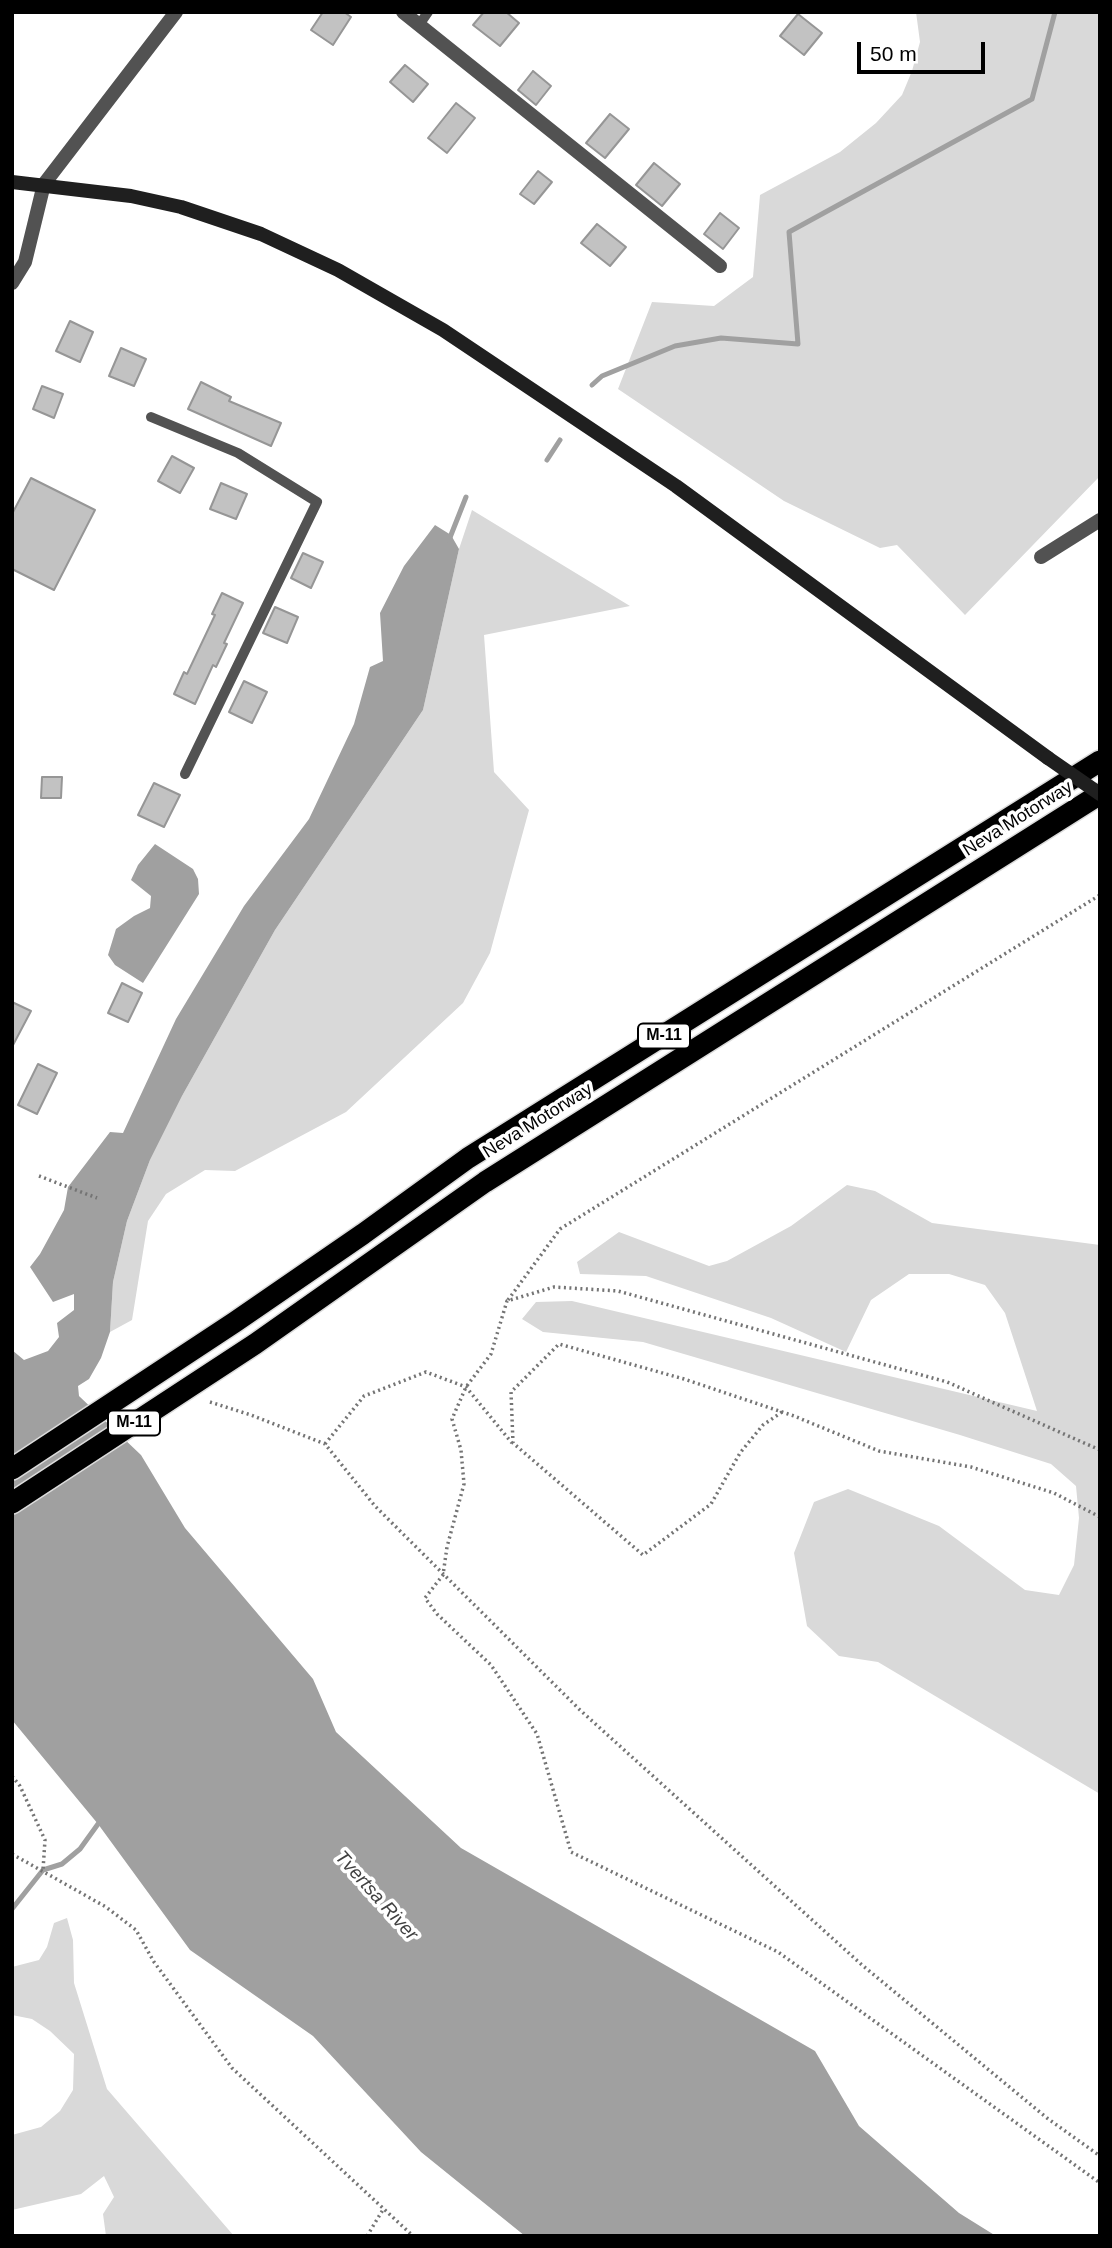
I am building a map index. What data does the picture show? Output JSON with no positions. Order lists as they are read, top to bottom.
{
  "streets": {
    "highway": ["Neva Motorway", "М-11"]
  },
  "water": ["Tvertsa River"],
  "scale_bar": "50 m"
}
